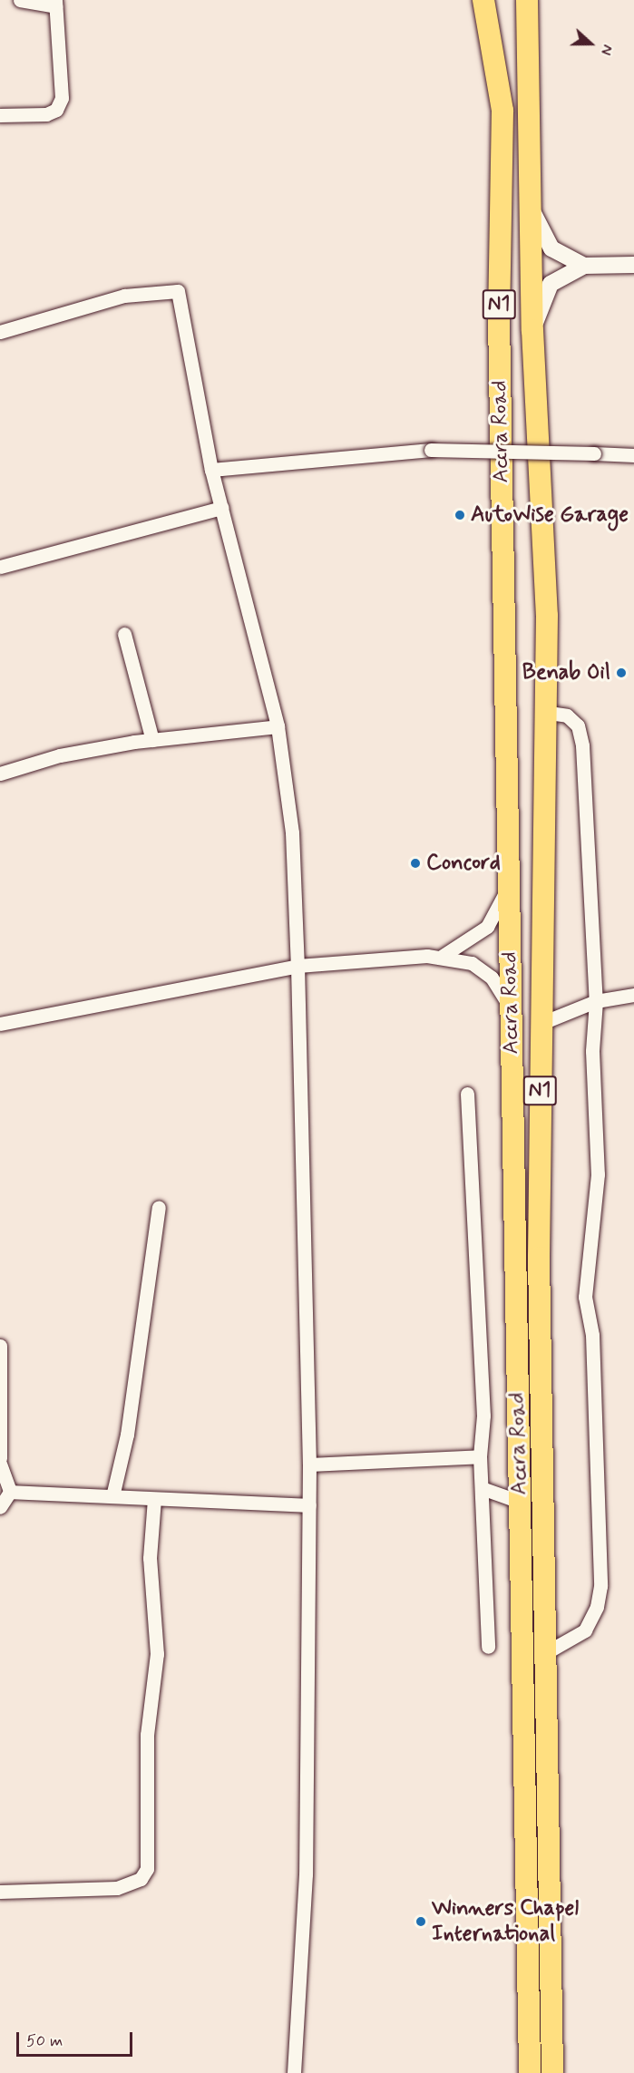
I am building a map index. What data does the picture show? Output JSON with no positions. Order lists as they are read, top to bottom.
{
  "streets": {
    "highway": ["N1", "Accra Road"]
  },
  "places": [
    "AutoWise Garage",
    "Benab Oil",
    "Concord",
    "Winners Chapel International"
  ],
  "scale_bar": "50 m",
  "north": "right"
}
